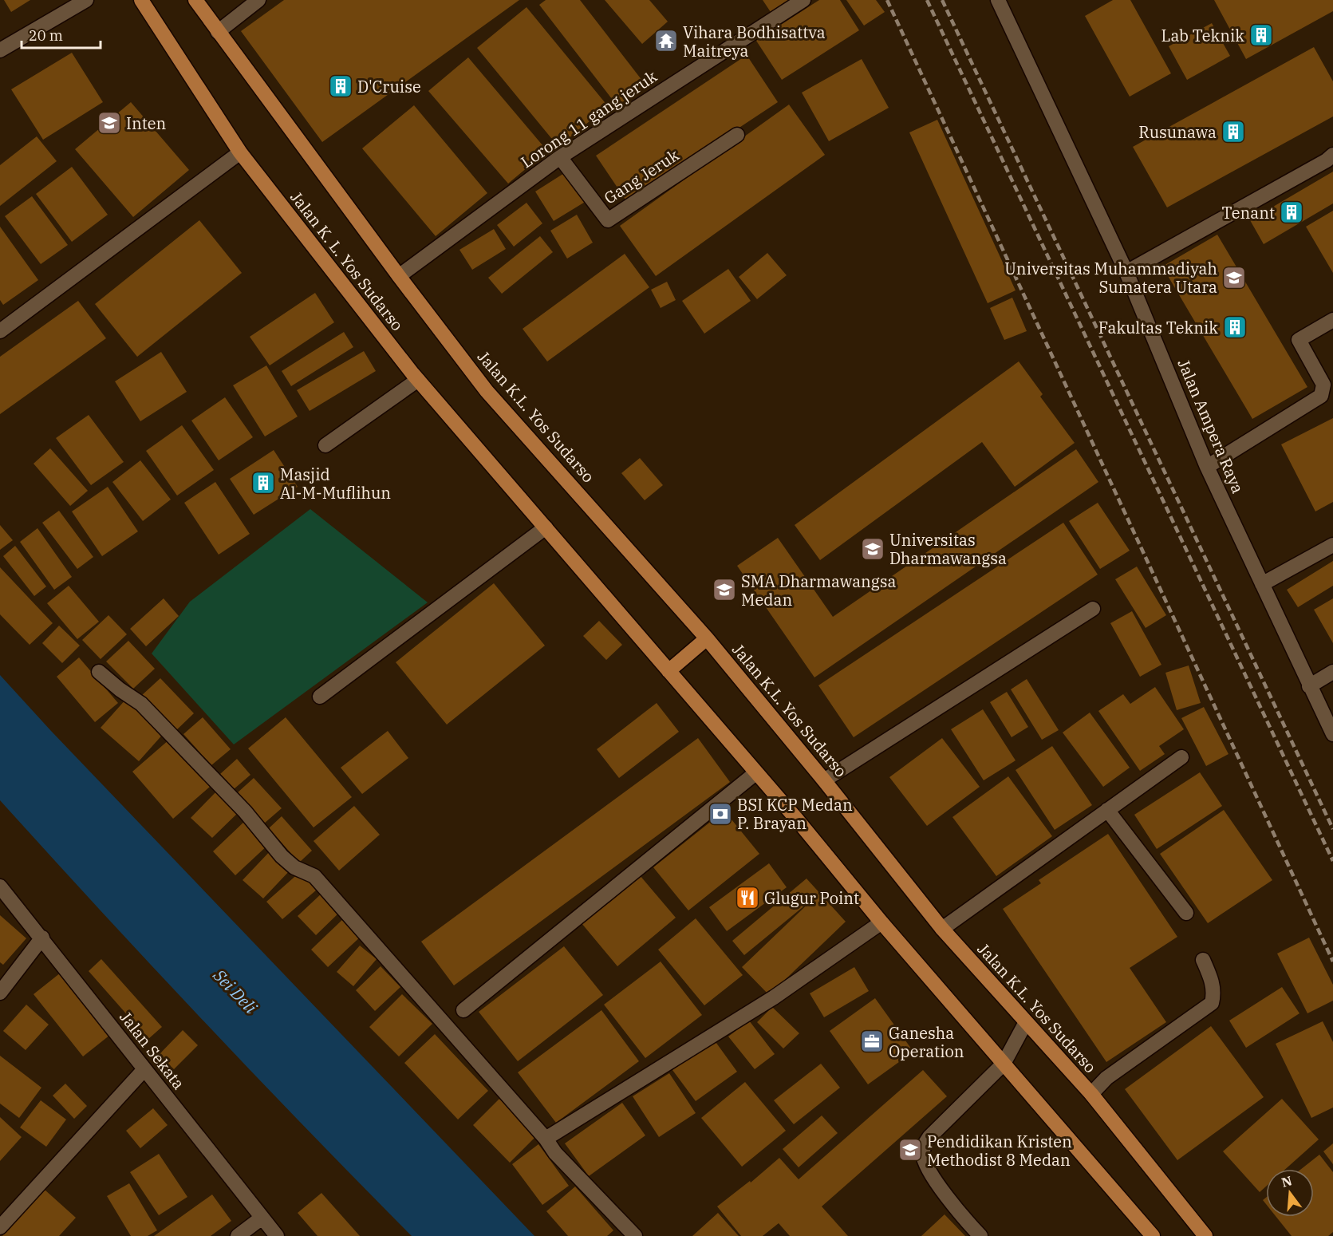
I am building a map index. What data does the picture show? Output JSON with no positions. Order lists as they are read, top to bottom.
{
  "streets": {
    "main road": ["Jalan K. L. Yos Sudarso", "Jalan K.L. Yos Sudarso"],
    "street": [
      "Lorong 11 gang jeruk",
      "Gang Jeruk",
      "Jalan Ampera Raya",
      "Jalan Sekata"
    ]
  },
  "crossings": [
    ["Lorong 11 gang jeruk", "Gang Jeruk"],
    ["Lorong 11 gang jeruk", "Jalan K. L. Yos Sudarso"],
    ["Lorong 11 gang jeruk", "Jalan K.L. Yos Sudarso"],
    ["Jalan K. L. Yos Sudarso", "Jalan K.L. Yos Sudarso"]
  ],
  "water": ["Sei Deli"],
  "places": {
    "building": [
      "Lab Teknik",
      "D'Cruise",
      "Rusunawa",
      "Tenant",
      "Fakultas Teknik",
      "Masjid Al-M-Muflihun"
    ],
    "temple": ["Vihara Bodhisattva Maitreya"],
    "school or university": [
      "Inten",
      "Universitas Muhammadiyah Sumatera Utara",
      "Universitas Dharmawangsa",
      "SMA Dharmawangsa Medan",
      "Pendidikan Kristen Methodist 8 Medan"
    ],
    "bank": ["BSI KCP Medan P. Brayan"],
    "restaurant": ["Glugur Point"],
    "office": ["Ganesha Operation"]
  },
  "scale_bar": "20 m",
  "north": "top"
}
